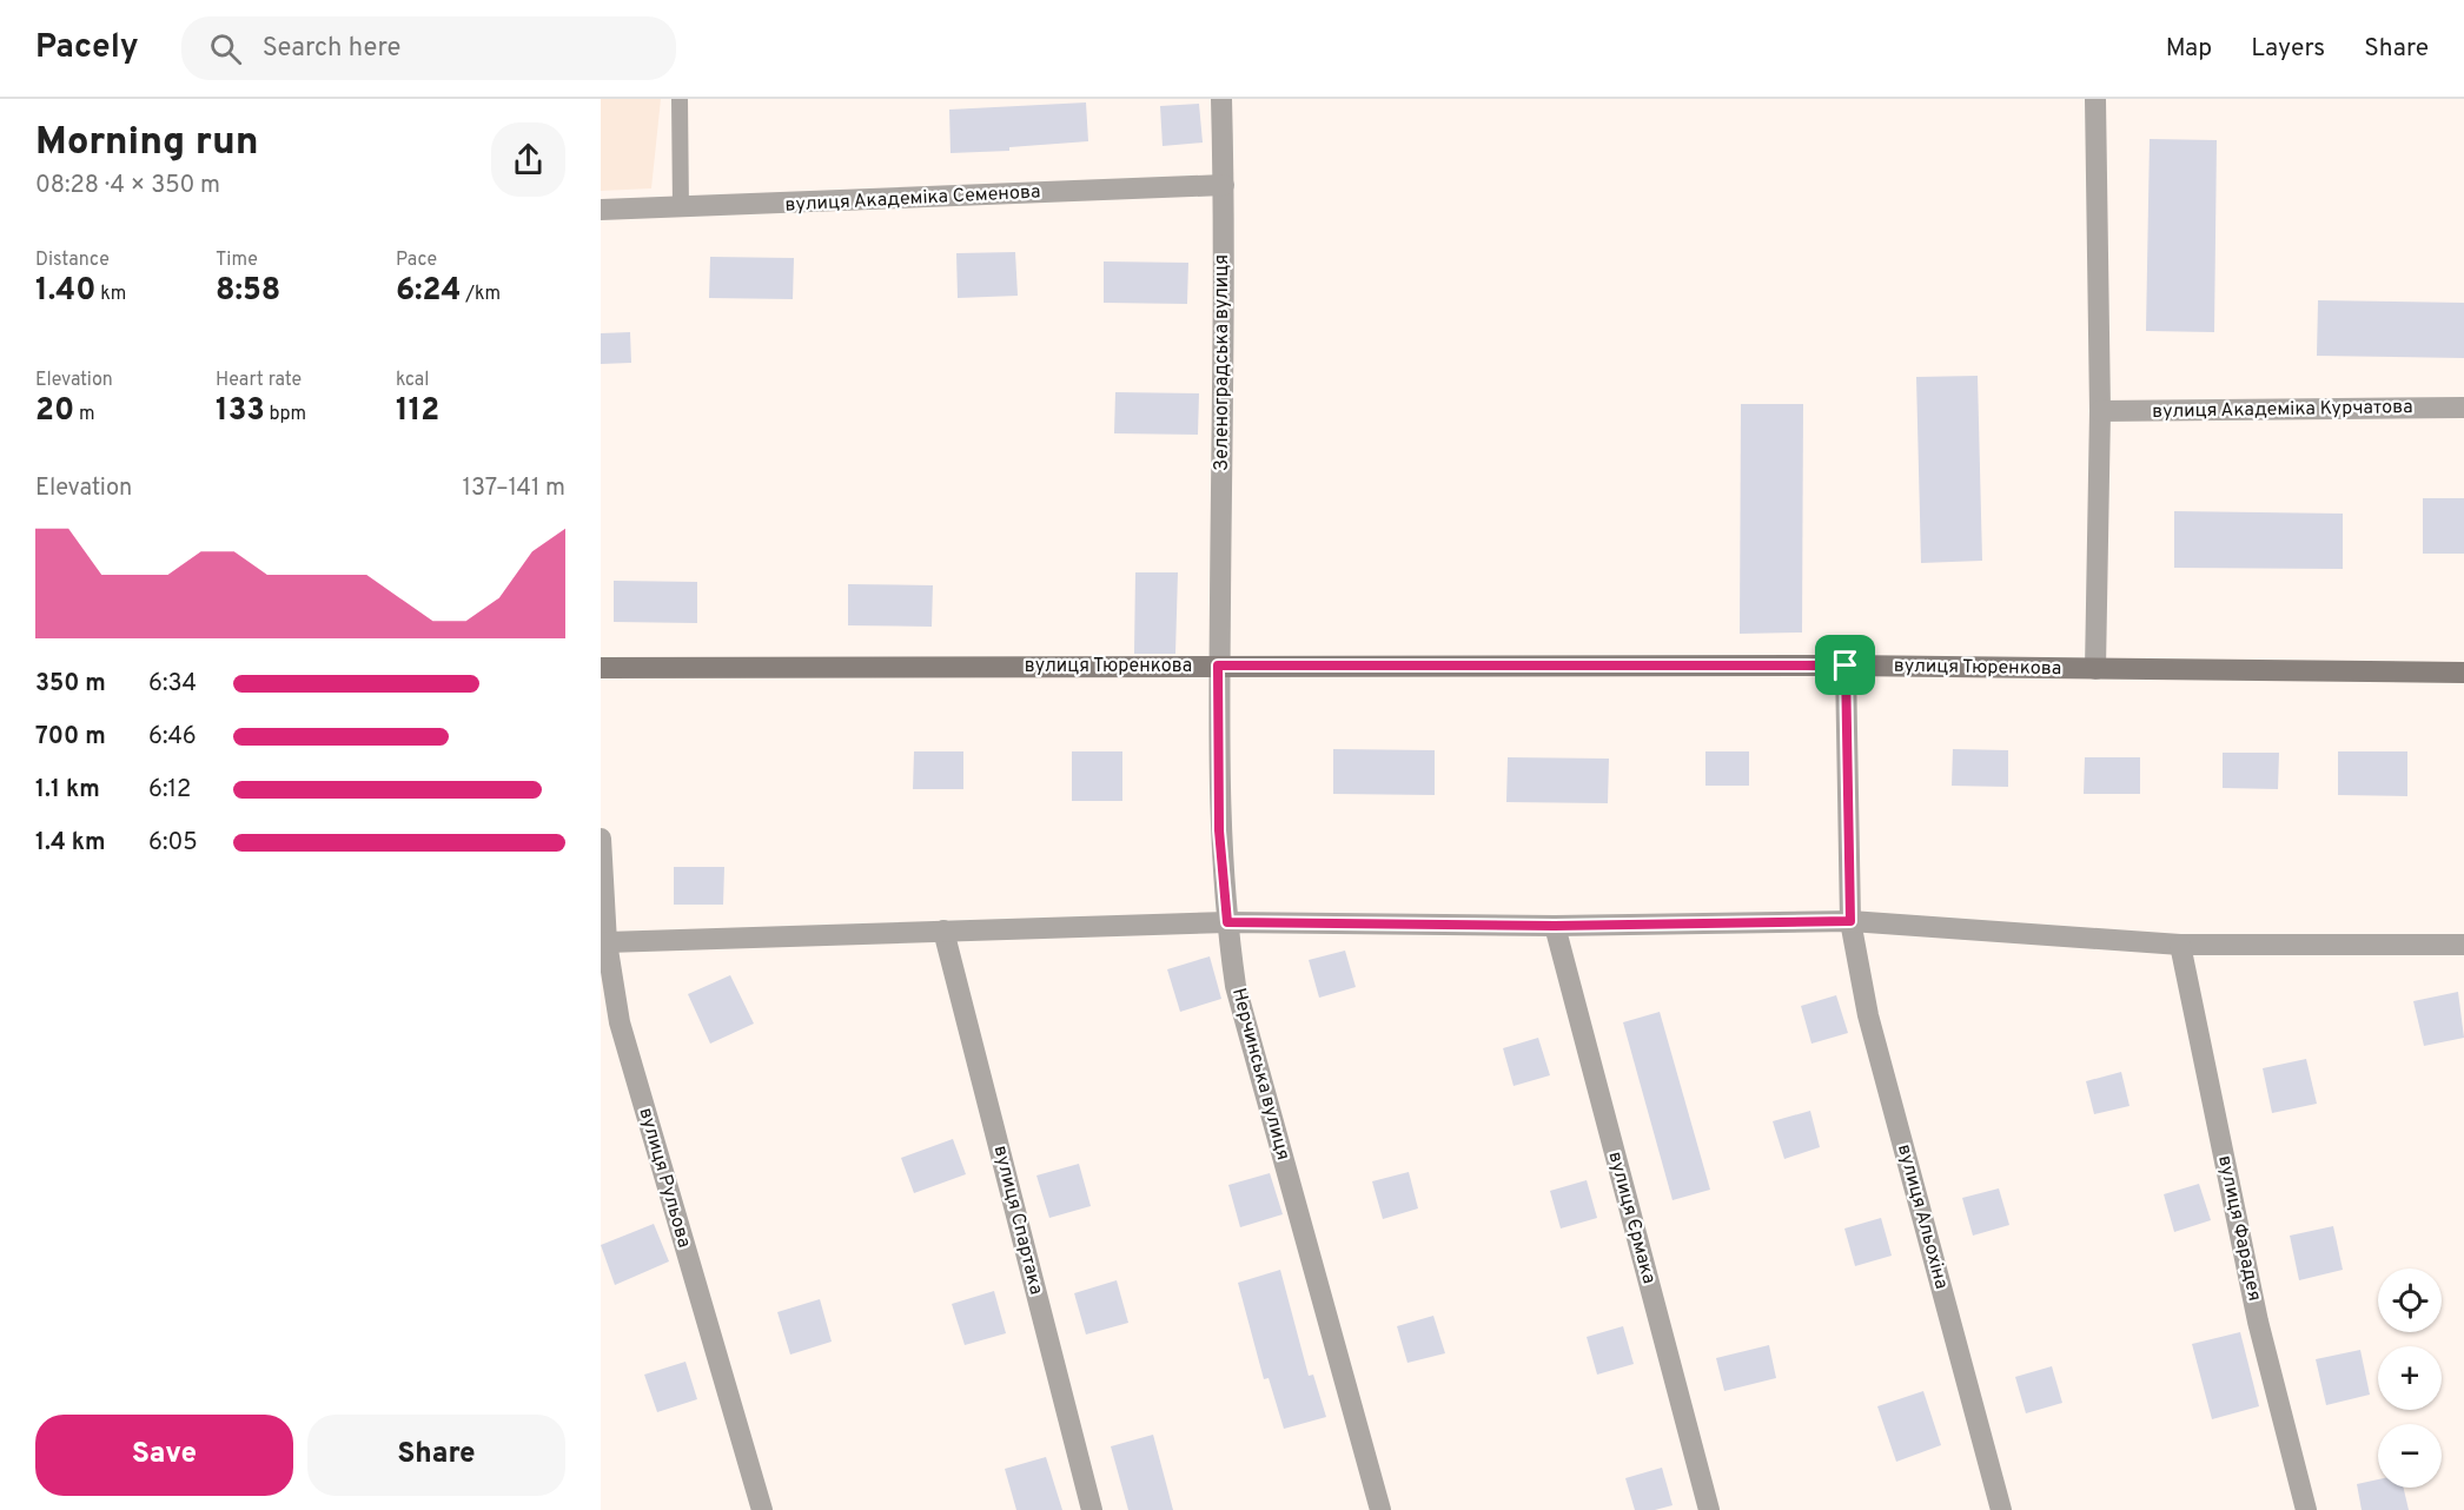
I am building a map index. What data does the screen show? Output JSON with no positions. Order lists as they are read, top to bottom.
{
  "streets": {
    "street": [
      "вулиця Академіка Семенова",
      "Зеленоградська вулиця",
      "вулиця Академіка Курчатова",
      "вулиця Тюренкова",
      "Нерчинська вулиця",
      "вулиця Рульова",
      "вулиця Альохіна",
      "вулиця Єрмака",
      "вулиця Спартака",
      "вулиця Фарадея"
    ]
  },
  "crossings": [
    ["вулиця Академіка Семенова", "Зеленоградська вулиця"],
    ["Зеленоградська вулиця", "Нерчинська вулиця"],
    ["вулиця Тюренкова", "Нерчинська вулиця"],
    ["вулиця Тюренкова", "вулиця Альохіна"]
  ],
  "page": {
    "header": "Pacely",
    "search": "Search here",
    "nav": ["Map", "Layers", "Share"],
    "heading": ["Morning run", "08:28 · 4 × 350 m"],
    "stats": [
      ["Distance", "1.40 km"],
      ["Time", "8:58"],
      ["Pace", "6:24 /km"],
      ["Elevation", "20 m"],
      ["Heart rate", "133 bpm"],
      ["kcal", "112"]
    ],
    "chart": ["Elevation", "137–141 m"],
    "list": [
      {
        "name": "350 m",
        "note": "6:34"
      },
      {
        "name": "700 m",
        "note": "6:46"
      },
      {
        "name": "1.1 km",
        "note": "6:12"
      },
      {
        "name": "1.4 km",
        "note": "6:05"
      }
    ],
    "map_buttons": ["+", "−"],
    "buttons": ["Save", "Share"]
  }
}
